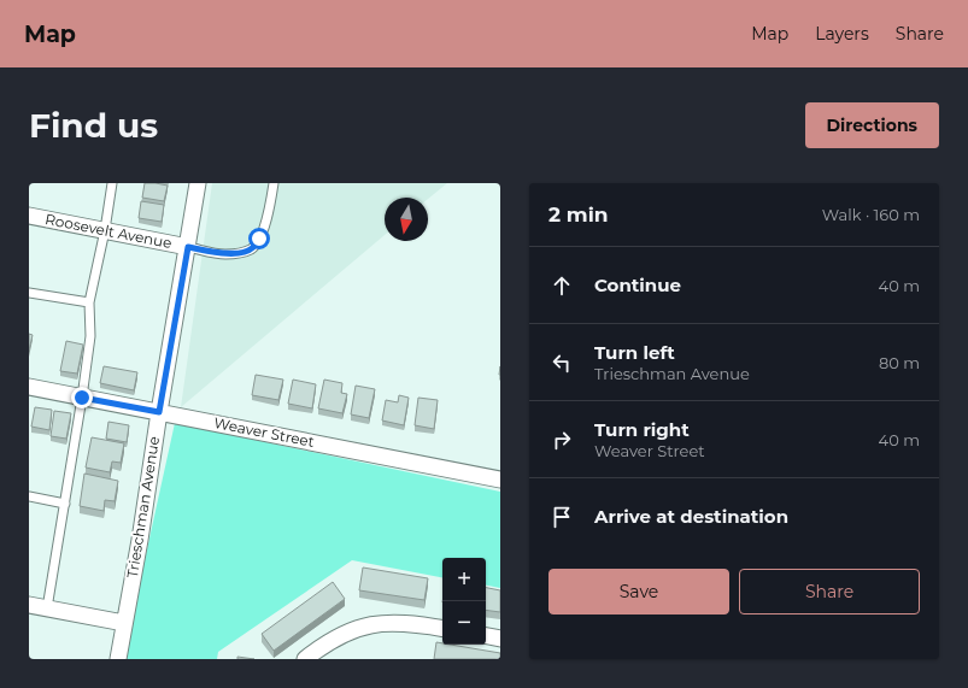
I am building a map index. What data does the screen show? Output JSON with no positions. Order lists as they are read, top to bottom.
{
  "streets": {
    "street": ["Roosevelt Avenue", "Weaver Street", "Trieschman Avenue"]
  },
  "crossings": [
    ["Roosevelt Avenue", "Trieschman Avenue"],
    ["Weaver Street", "Trieschman Avenue"]
  ],
  "north": "bottom",
  "page": {
    "header": "Map",
    "nav": ["Map", "Layers", "Share"],
    "buttons": [
      "Directions",
      ["Save", "Share"]
    ],
    "title": "Find us",
    "heading": ["2 min", "Walk · 160 m"],
    "list": [
      ["Continue", "40 m"],
      ["Turn left", "Trieschman Avenue", "80 m"],
      ["Turn right", "Weaver Street", "40 m"],
      "Arrive at destination"
    ],
    "map_buttons": ["+", "−"]
  }
}
